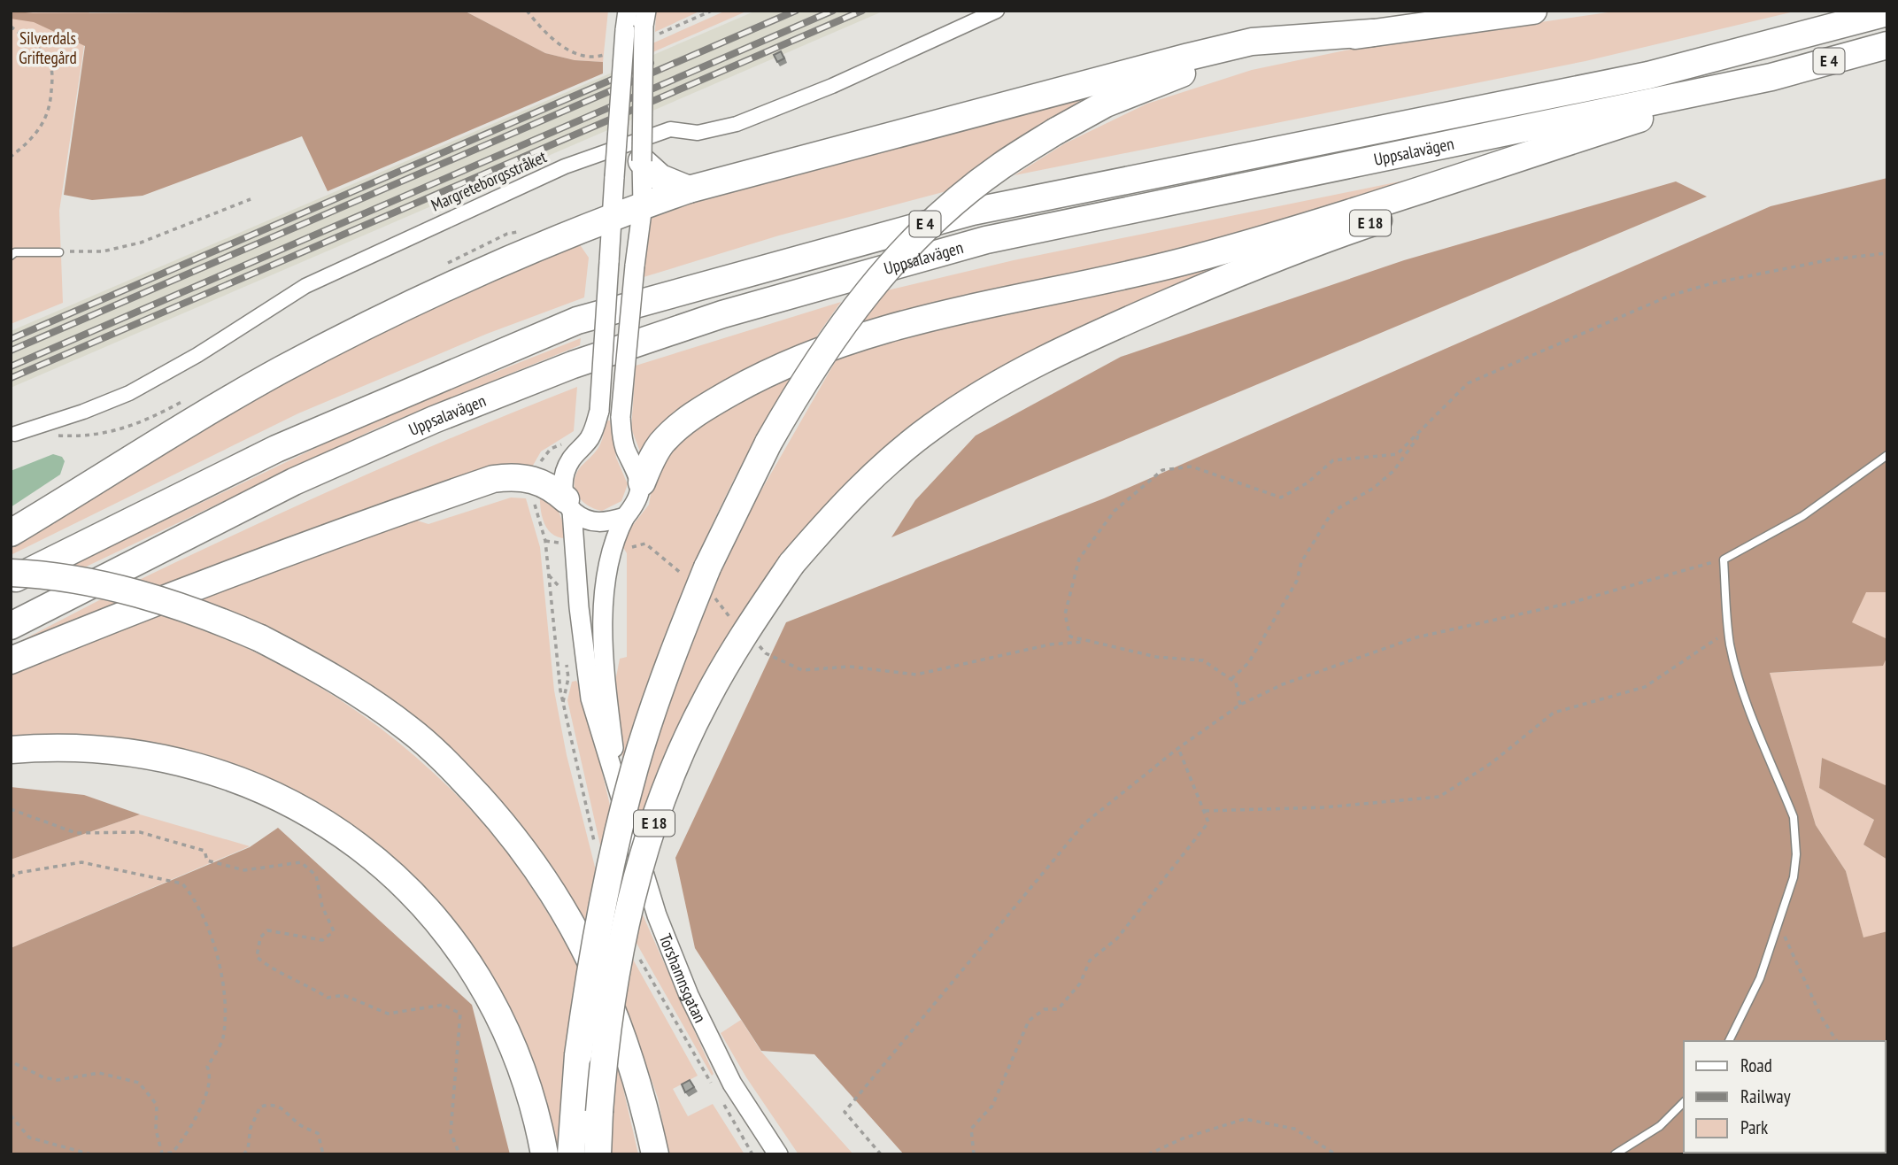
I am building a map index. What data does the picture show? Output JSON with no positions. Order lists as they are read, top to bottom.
{
  "streets": {
    "highway": ["E 4", "Uppsalavägen", "E 18"],
    "street": ["Margreteborgsstråket", "Torshamnsgatan"]
  },
  "crossings": [
    ["Uppsalavägen", "E 18"]
  ],
  "parks": ["Silverdals Griftegård"],
  "legend": ["Road", "Railway", "Park"]
}
